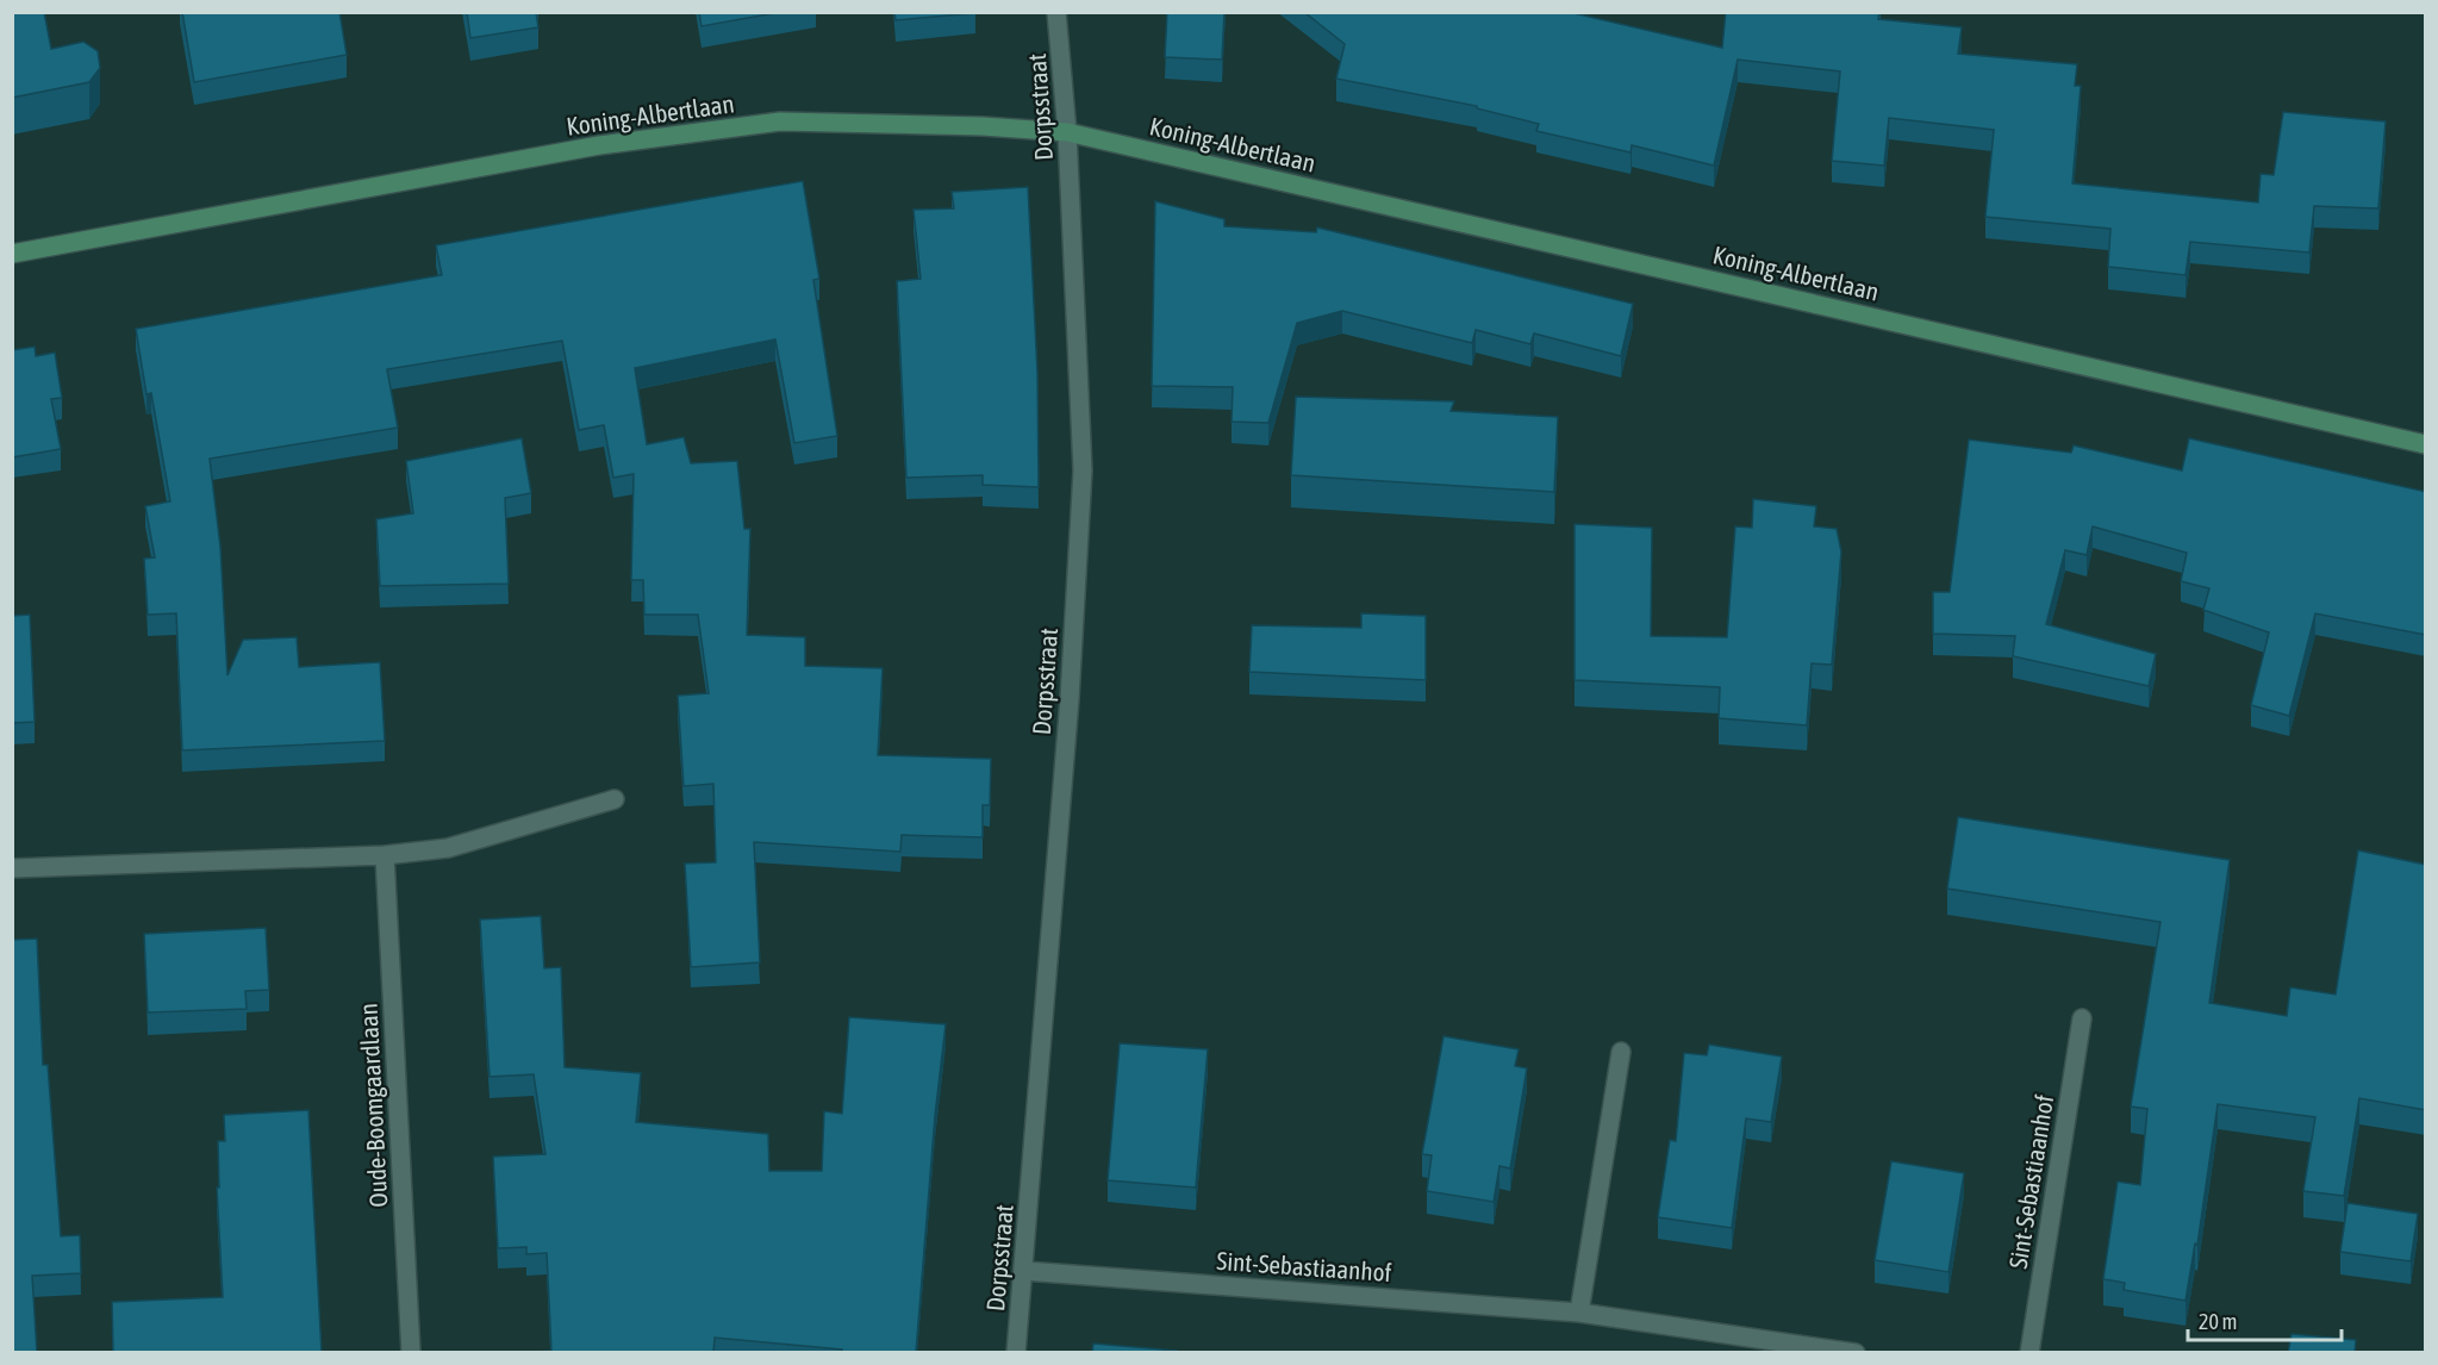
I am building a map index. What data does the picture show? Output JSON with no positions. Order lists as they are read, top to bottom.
{
  "streets": {
    "street": [
      "Dorpsstraat",
      "Koning-Albertlaan",
      "Oude-Boomgaardlaan",
      "Sint-Sebastiaanhof"
    ]
  },
  "crossings": [
    ["Dorpsstraat", "Koning-Albertlaan"],
    ["Dorpsstraat", "Sint-Sebastiaanhof"]
  ],
  "scale_bar": "20 m"
}
